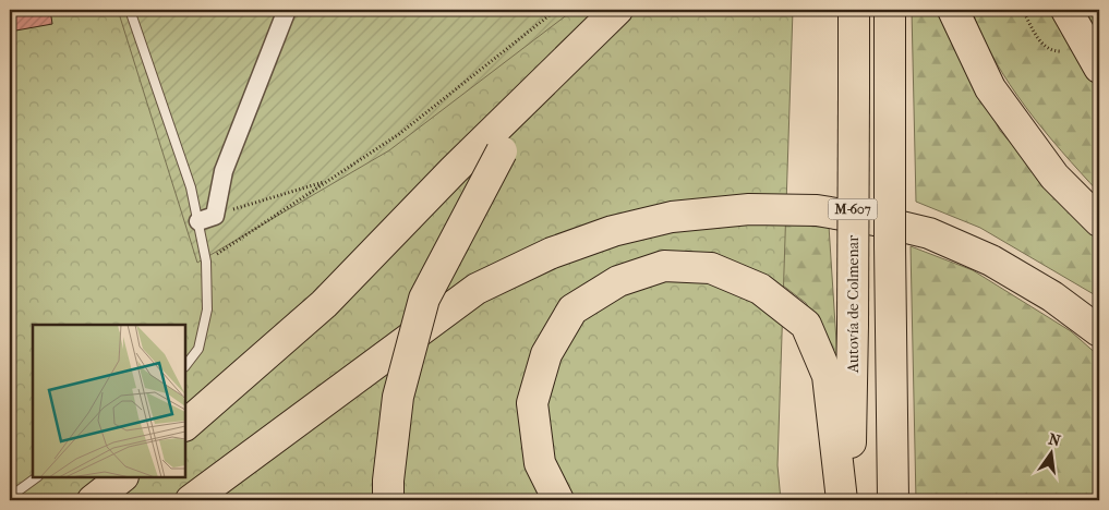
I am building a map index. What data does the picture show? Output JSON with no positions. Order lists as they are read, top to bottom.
{
  "streets": {
    "highway": ["M-607", "Autovía de Colmenar"]
  },
  "north": "top"
}
